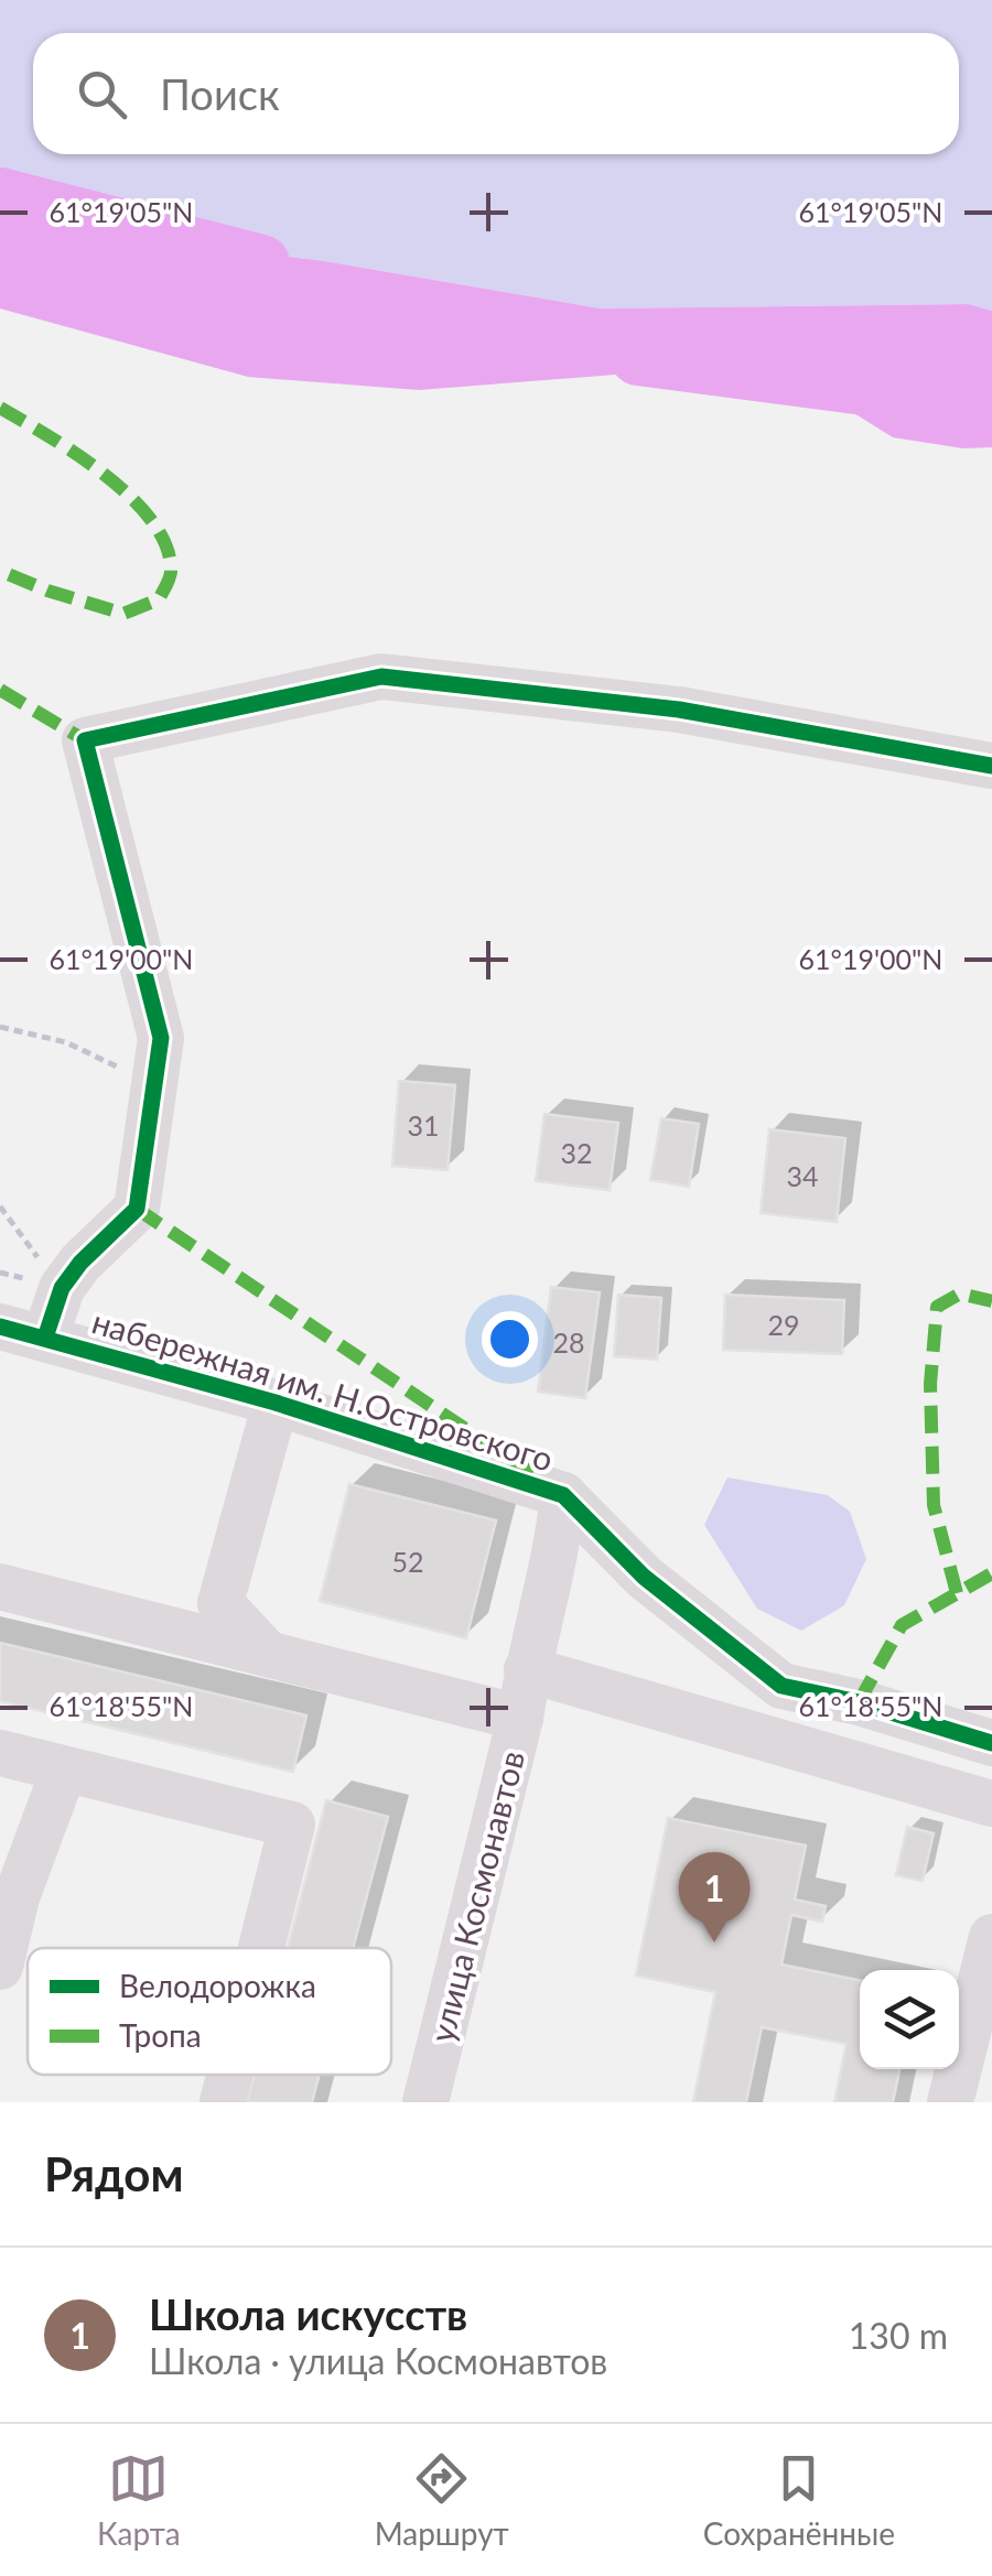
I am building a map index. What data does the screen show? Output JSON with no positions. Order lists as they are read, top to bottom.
{
  "streets": {
    "street": ["набережная им. Н.Островского", "улица Космонавтов"]
  },
  "crossings": [
    ["набережная им. Н.Островского", "улица Космонавтов"]
  ],
  "house_numbers": [
    "31",
    "32",
    "34",
    "29",
    "28",
    "52"
  ],
  "legend": ["Велодорожка", "Тропа"],
  "page": {
    "search": "Поиск",
    "pins": "1",
    "heading": "Рядом",
    "list": [
      {
        "mark": "1",
        "name": "Школа искусcтв",
        "note": "Школа · улица Космонавтов",
        "value": "130 m"
      }
    ],
    "nav": ["Карта", "Маршрут", "Сохранённые"]
  },
  "coordinates": ["61°19'05\"N", "61°19'00\"N", "61°18'55\"N"]
}
